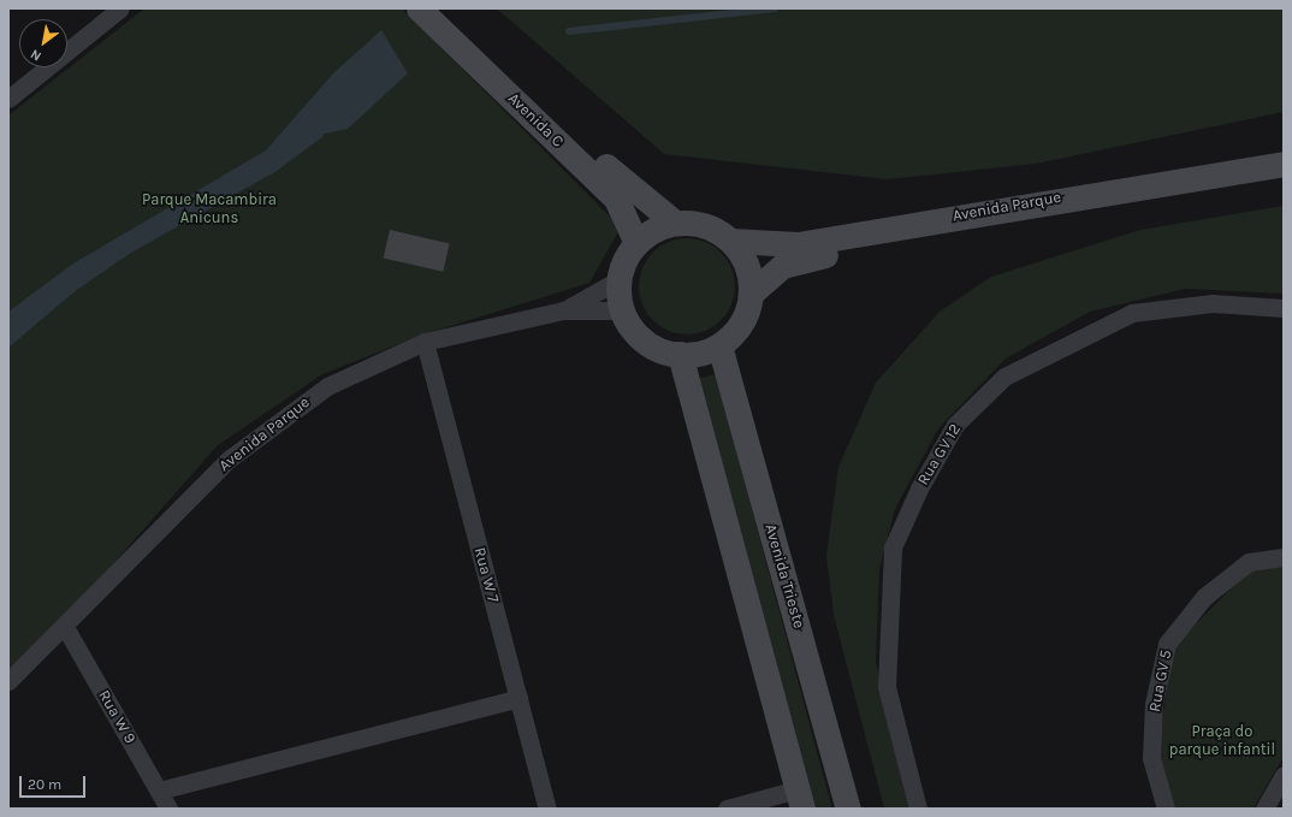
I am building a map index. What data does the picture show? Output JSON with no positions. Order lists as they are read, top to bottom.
{
  "streets": {
    "street": [
      "Avenida C",
      "Avenida Parque",
      "Rua GV 12",
      "Rua W 7",
      "Avenida Trieste",
      "Rua GV 5",
      "Rua W 9"
    ]
  },
  "crossings": [
    ["Avenida C", "Avenida Parque"],
    ["Avenida C", "Avenida Trieste"],
    ["Avenida Parque", "Rua W 7"],
    ["Avenida Parque", "Avenida Trieste"],
    ["Avenida Parque", "Rua W 9"]
  ],
  "parks": ["Parque Macambira Anicuns", "Praça do parque infantil"],
  "scale_bar": "20 m",
  "north": "bottom left"
}
